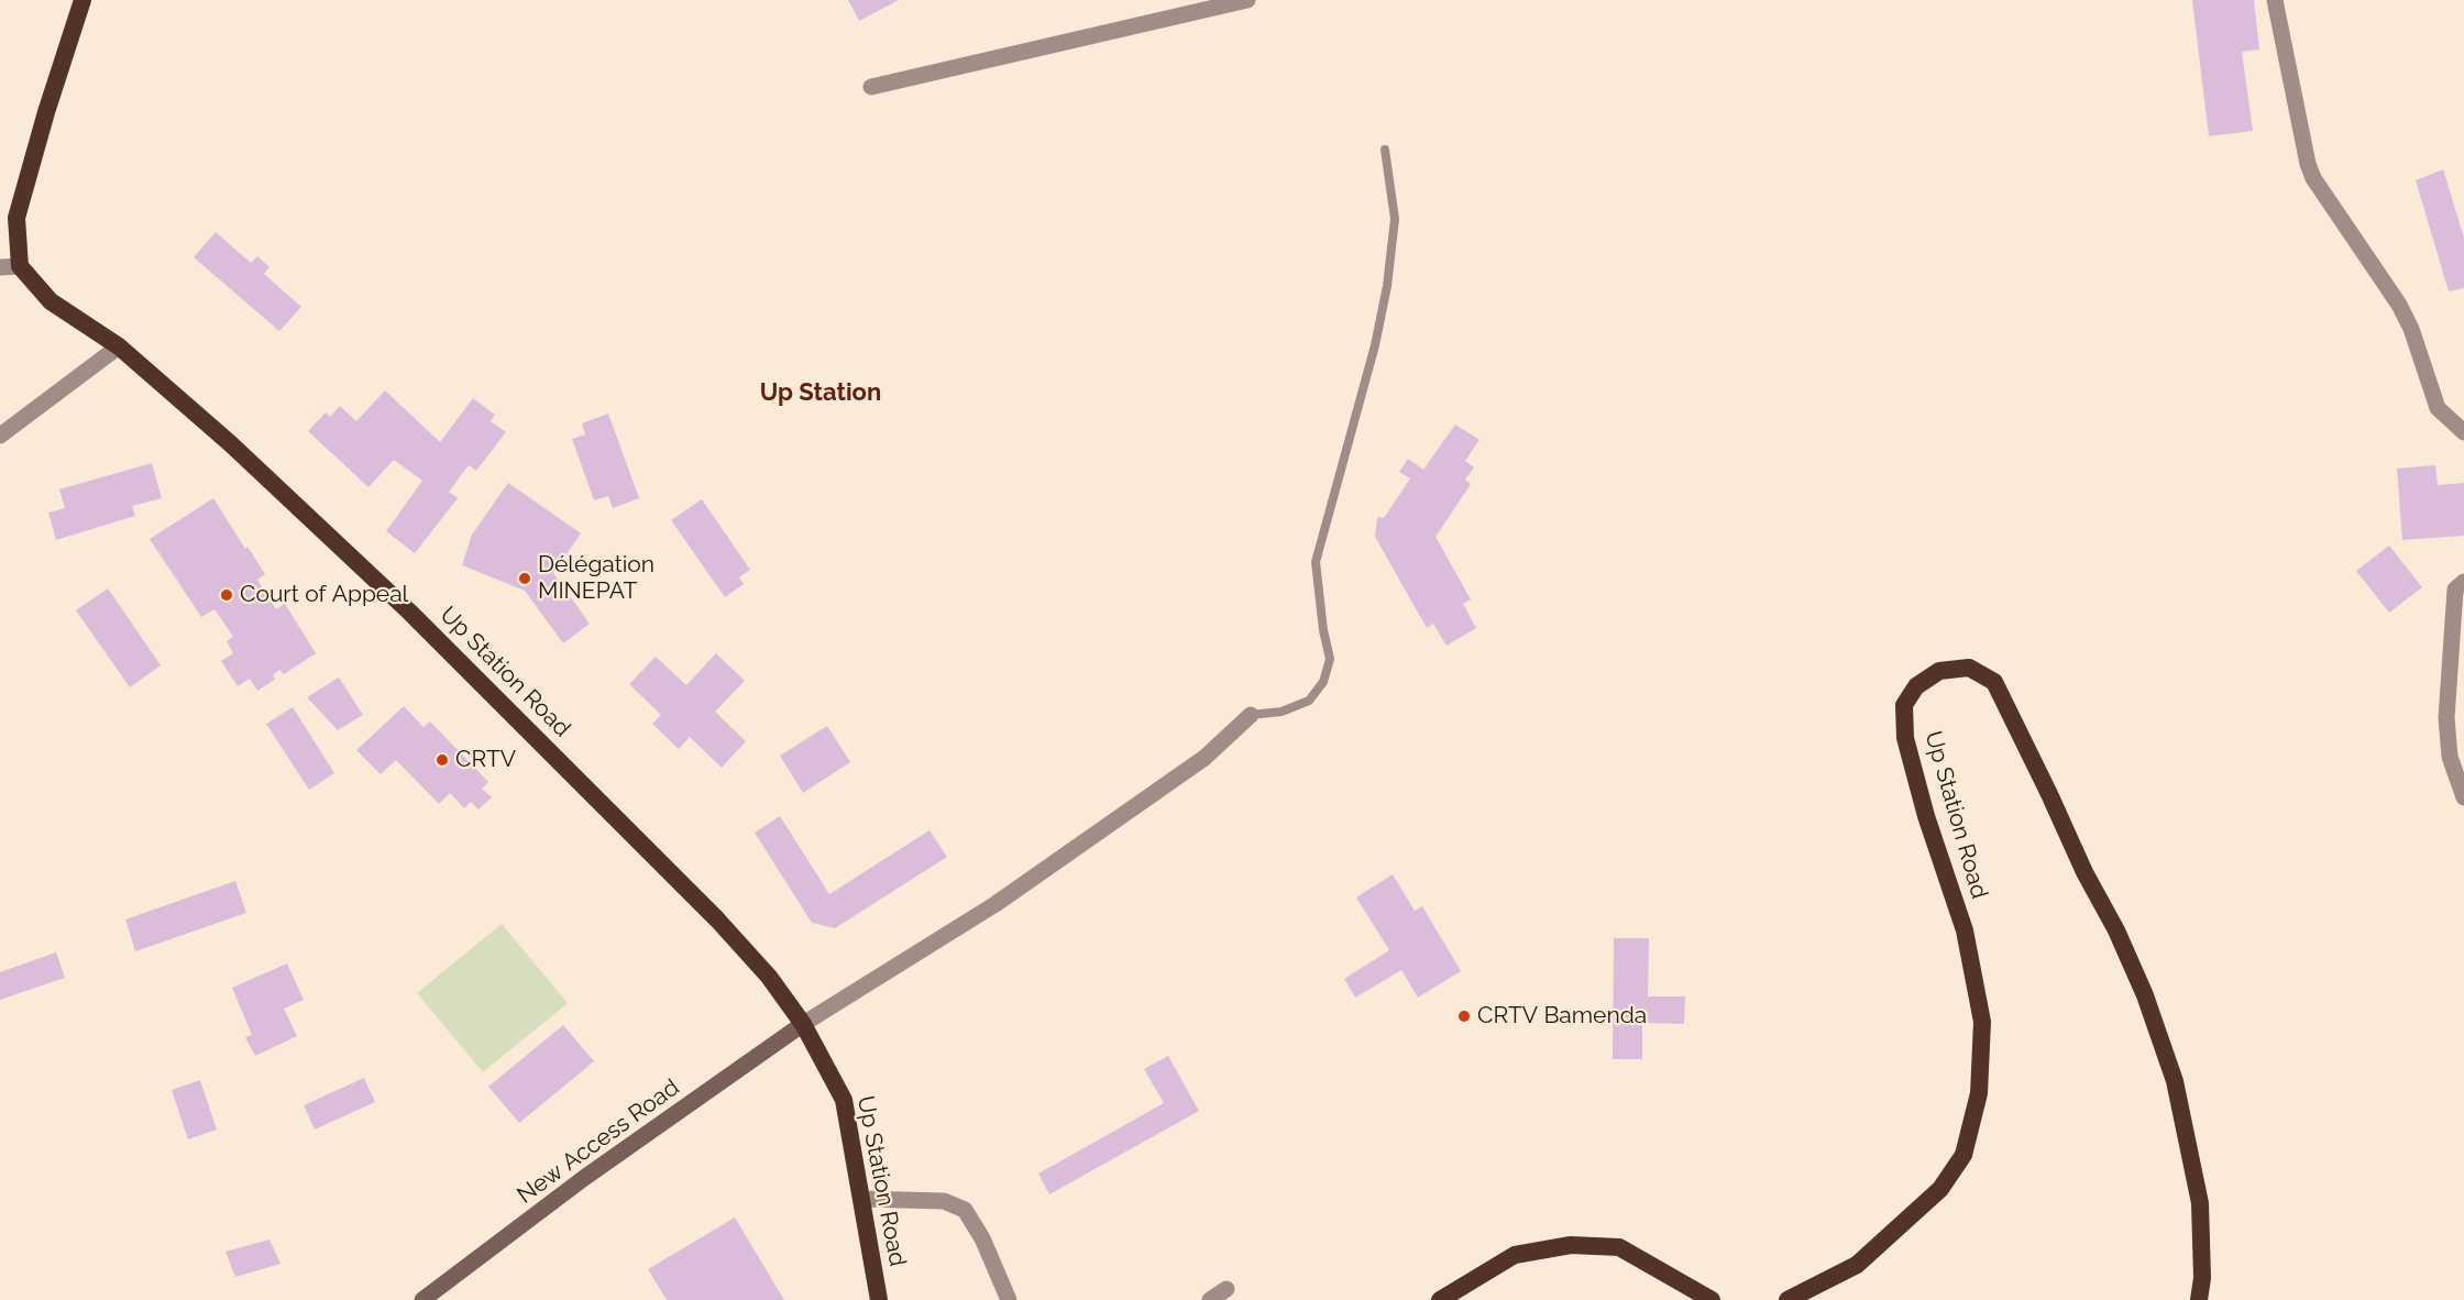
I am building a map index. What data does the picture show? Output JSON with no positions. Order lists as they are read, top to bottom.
{
  "streets": {
    "highway": ["Up Station Road"],
    "main road": ["New Access Road"]
  },
  "crossings": [
    ["Up Station Road", "New Access Road"]
  ],
  "districts": ["Up Station"],
  "places": [
    "Délégation MINEPAT",
    "Court of Appeal",
    "CRTV",
    "CRTV Bamenda"
  ]
}
